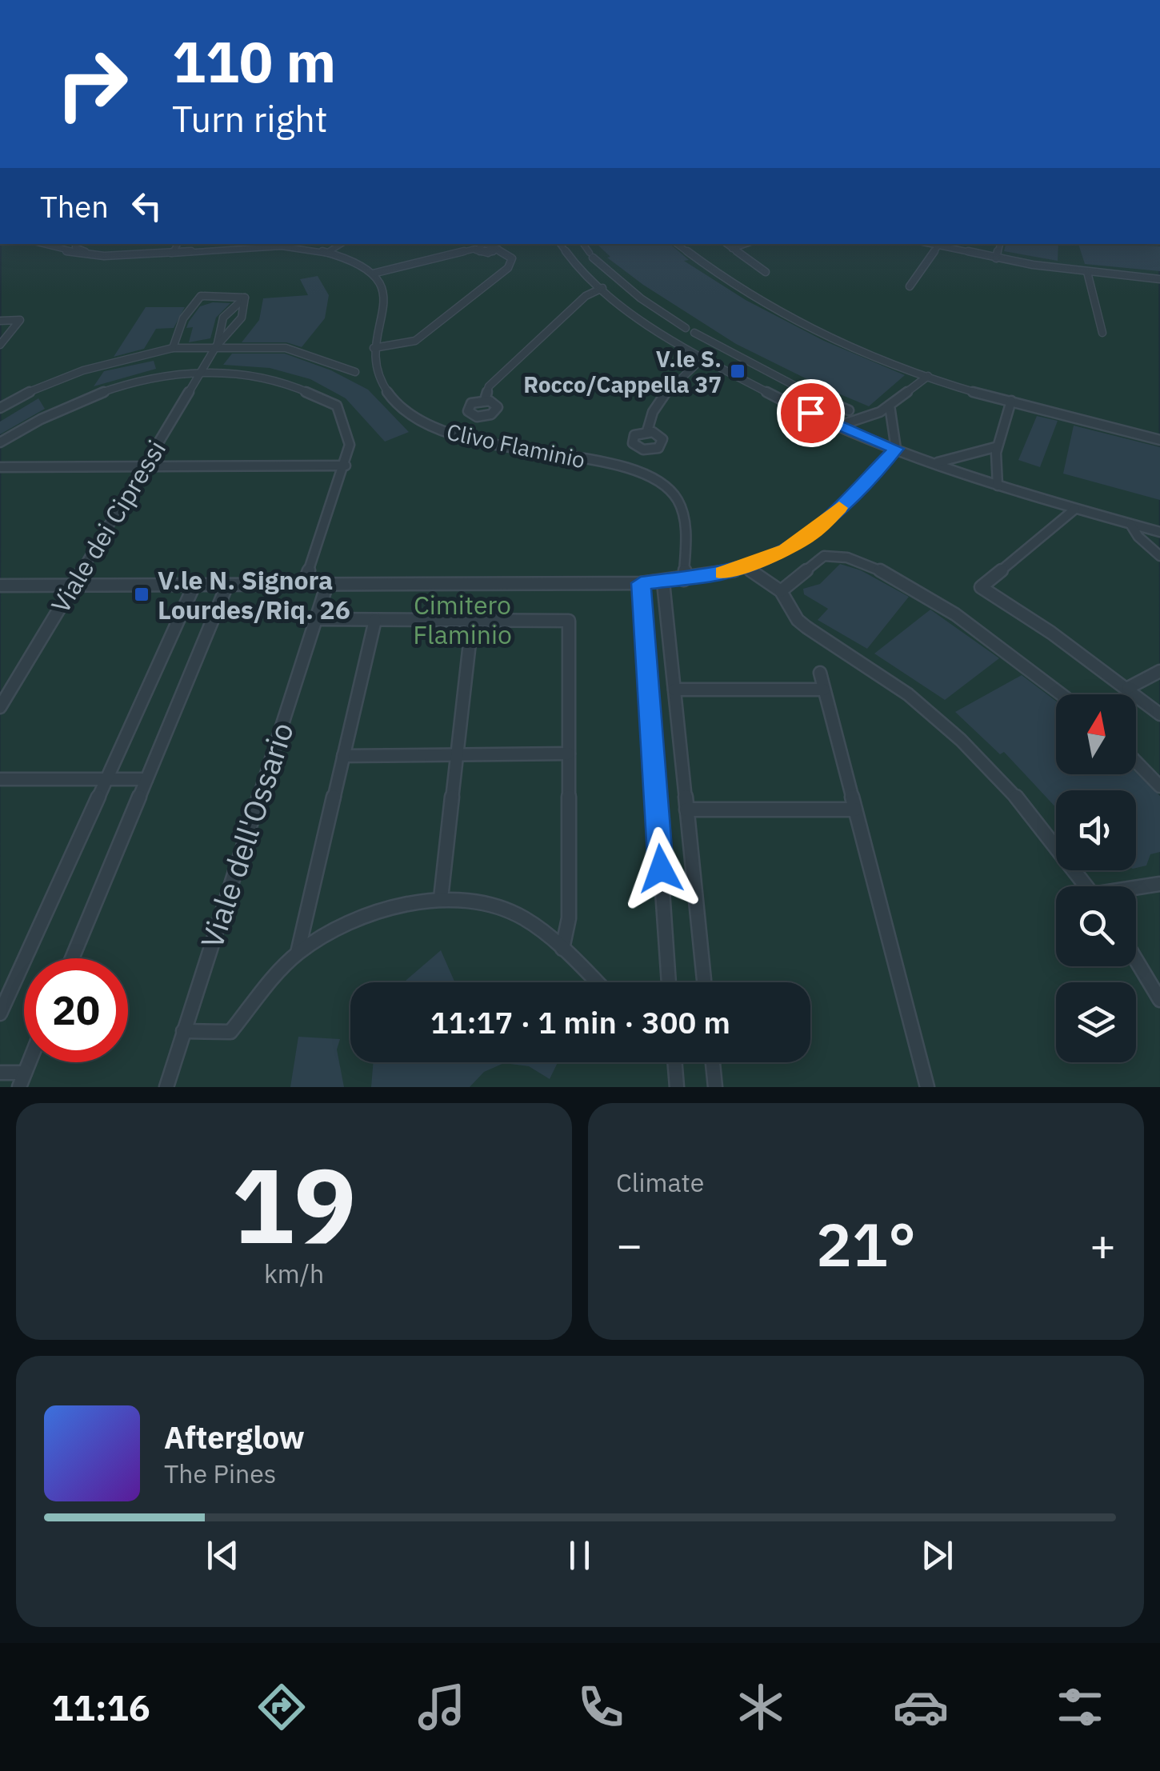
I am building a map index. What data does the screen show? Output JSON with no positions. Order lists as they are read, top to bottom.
{
  "streets": {
    "lane": ["Clivo Flaminio", "Viale dei Cipressi", "Viale dell'Ossario"]
  },
  "parks": ["Cimitero Flaminio"],
  "places": {
    "transit": ["V.le S. Rocco/Cappella 37", "V.le N. Signora Lourdes/Riq. 26"]
  },
  "north": "top",
  "page": {
    "turn": ["110 m", "Turn right"],
    "then": "Then",
    "limit": "20",
    "trip": "11:17 · 1 min · 300 m",
    "tile": [
      ["19", "km/h"],
      "Climate"
    ],
    "heat": ["−", "21°", "+"],
    "song": ["Afterglow", "The Pines"],
    "tabs": "11:16"
  }
}
